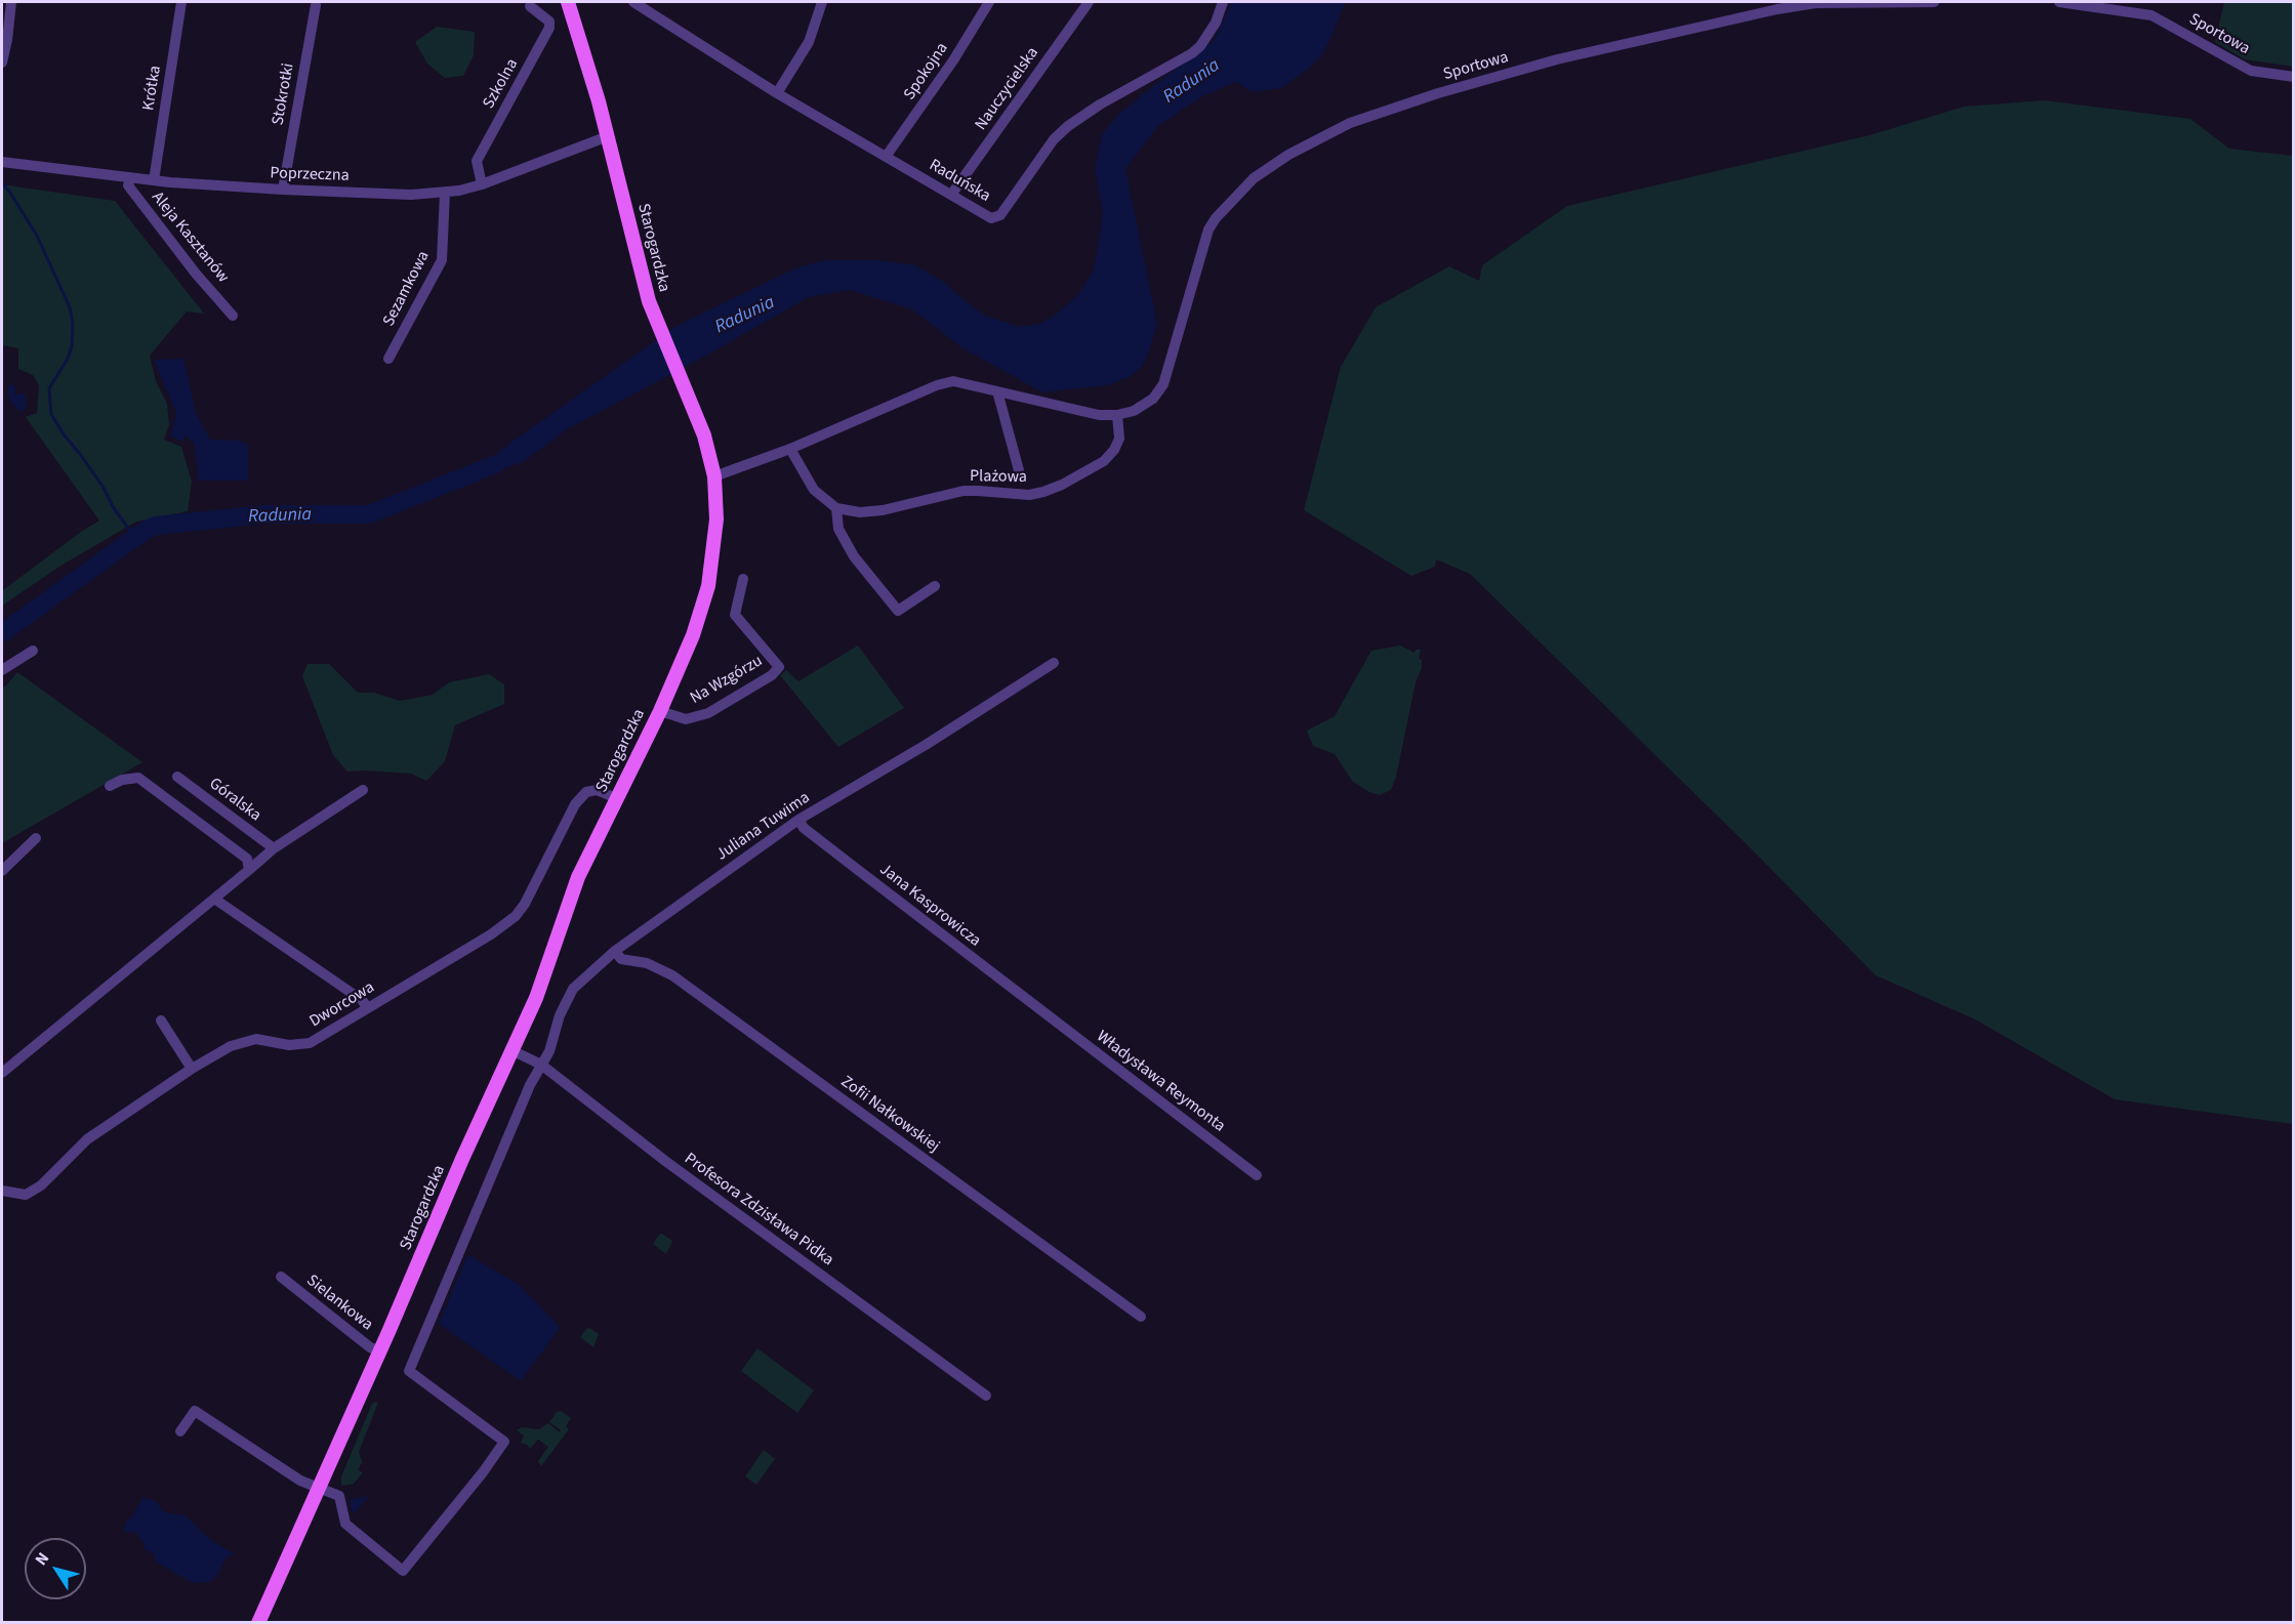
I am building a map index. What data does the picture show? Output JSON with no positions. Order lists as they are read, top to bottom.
{
  "streets": {
    "main road": ["Starogardzka"],
    "street": [
      "Sportowa",
      "Spokojna",
      "Szkolna",
      "Krótka",
      "Nauczycielska",
      "Stokrotki",
      "Poprzeczna",
      "Raduńska",
      "Aleja Kasztanów",
      "Sezamkowa",
      "Plażowa",
      "Na Wzgórzu",
      "Góralska",
      "Juliana Tuwima",
      "Jana Kasprowicza",
      "Dworcowa",
      "Władysława Reymonta",
      "Zofii Nałkowskiej",
      "Profesora Zdzisława Pidka",
      "Sielankowa"
    ]
  },
  "crossings": [
    ["Sportowa", "Plażowa"],
    ["Spokojna", "Raduńska"],
    ["Szkolna", "Poprzeczna"],
    ["Krótka", "Poprzeczna"],
    ["Nauczycielska", "Raduńska"],
    ["Stokrotki", "Poprzeczna"],
    ["Poprzeczna", "Aleja Kasztanów"],
    ["Poprzeczna", "Starogardzka"],
    ["Poprzeczna", "Sezamkowa"],
    ["Starogardzka", "Na Wzgórzu"],
    ["Starogardzka", "Juliana Tuwima"],
    ["Starogardzka", "Dworcowa"],
    ["Starogardzka", "Profesora Zdzisława Pidka"],
    ["Starogardzka", "Sielankowa"],
    ["Juliana Tuwima", "Jana Kasprowicza"],
    ["Juliana Tuwima", "Zofii Nałkowskiej"],
    ["Juliana Tuwima", "Profesora Zdzisława Pidka"],
    ["Jana Kasprowicza", "Władysława Reymonta"]
  ],
  "water": ["Radunia"],
  "north": "top left"
}
